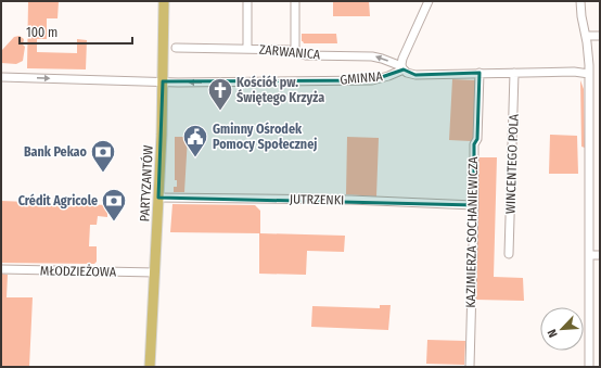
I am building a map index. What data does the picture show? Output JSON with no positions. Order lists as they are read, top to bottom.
{
  "streets": {
    "main road": ["PARTYZANTÓW"],
    "street": [
      "ZARWANICA",
      "GMINNA",
      "WINCENTEGO POLA",
      "JUTRZENKI",
      "KAZIMIERZA SOCHANIEWICZA",
      "MŁODZIEŻOWA"
    ]
  },
  "crossings": [
    ["ZARWANICA", "GMINNA"],
    ["GMINNA", "PARTYZANTÓW"],
    ["PARTYZANTÓW", "JUTRZENKI"],
    ["PARTYZANTÓW", "MŁODZIEŻOWA"],
    ["JUTRZENKI", "KAZIMIERZA SOCHANIEWICZA"]
  ],
  "one_way": ["ZARWANICA"],
  "places": {
    "church": ["Kościół pw. Świętego Krzyża"],
    "public building": ["Gminny Ośrodek Pomocy Społecznej"],
    "bank": ["Bank Pekao", "Crédit Agricole"]
  },
  "scale_bar": "100 m",
  "north": "bottom left"
}
